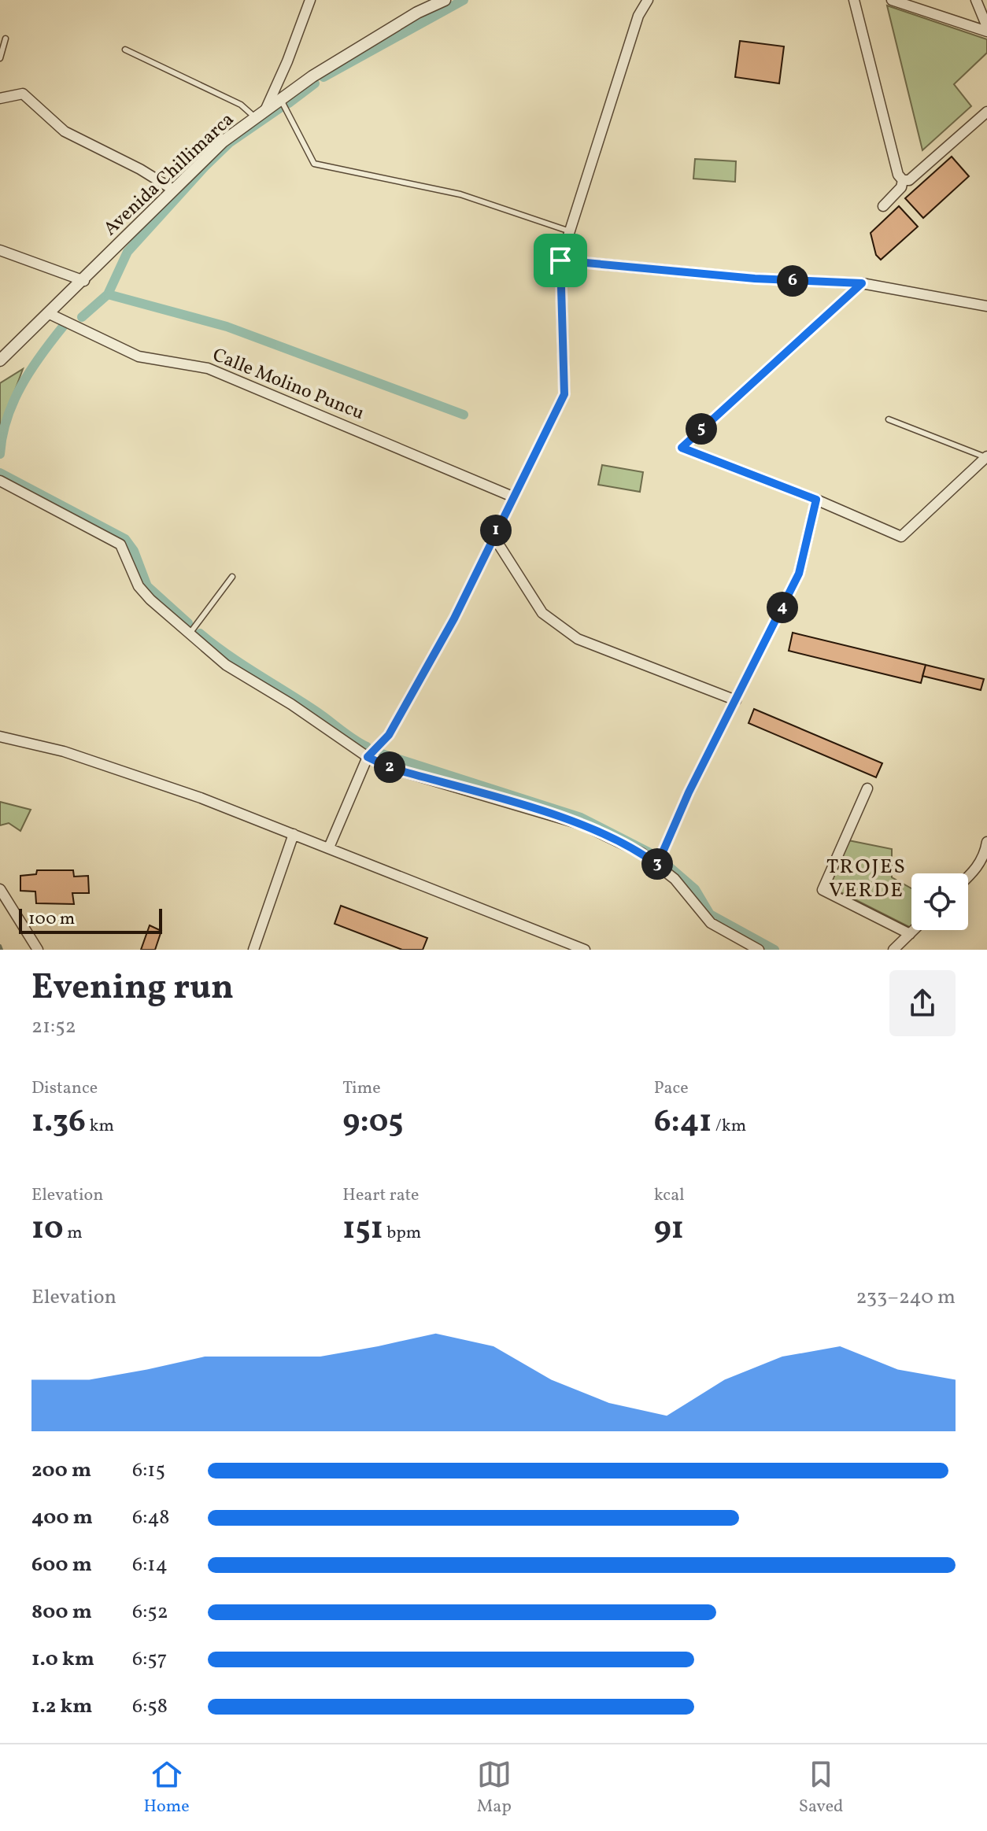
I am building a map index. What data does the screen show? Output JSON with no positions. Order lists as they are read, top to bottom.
{
  "streets": {
    "street": ["Avenida Chillimarca", "Calle Molino Puncu"]
  },
  "crossings": [
    ["Avenida Chillimarca", "Calle Molino Puncu"]
  ],
  "districts": ["TROJES VERDE"],
  "scale_bar": "100 m",
  "page": {
    "pins": [
      "6",
      "5",
      "1",
      "4",
      "2",
      "3"
    ],
    "scale": "100 m",
    "heading": ["Evening run", "21:52"],
    "stats": [
      ["Distance", "1.36 km"],
      ["Time", "9:05"],
      ["Pace", "6:41 /km"],
      ["Elevation", "10 m"],
      ["Heart rate", "151 bpm"],
      ["kcal", "91"]
    ],
    "chart": ["Elevation", "233–240 m"],
    "list": [
      {
        "name": "200 m",
        "note": "6:15"
      },
      {
        "name": "400 m",
        "note": "6:48"
      },
      {
        "name": "600 m",
        "note": "6:14"
      },
      {
        "name": "800 m",
        "note": "6:52"
      },
      {
        "name": "1.0 km",
        "note": "6:57"
      },
      {
        "name": "1.2 km",
        "note": "6:58"
      }
    ],
    "tabs": ["Home", "Map", "Saved"]
  }
}
